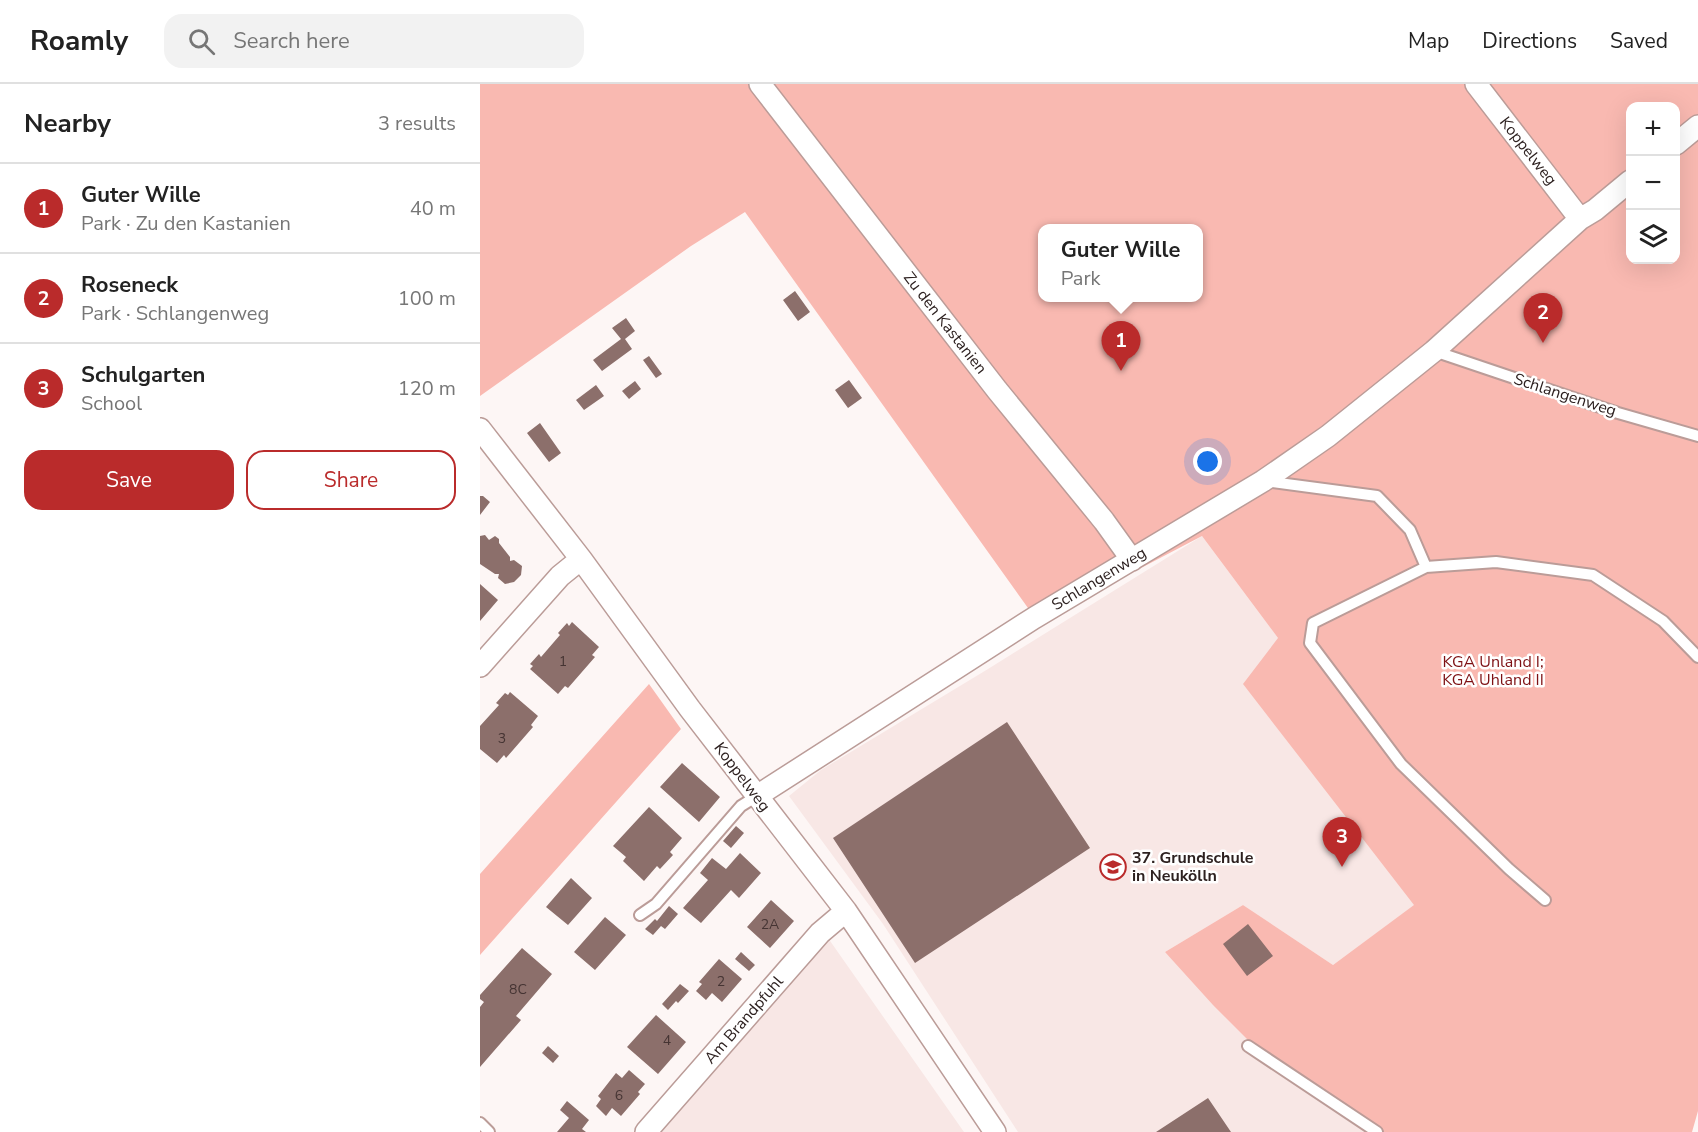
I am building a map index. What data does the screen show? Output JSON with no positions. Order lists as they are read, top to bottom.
{
  "streets": {
    "street": [
      "Koppelweg",
      "Zu den Kastanien",
      "Schlangenweg",
      "Am Brandpfuhl"
    ]
  },
  "crossings": [
    ["Koppelweg", "Schlangenweg"],
    ["Koppelweg", "Am Brandpfuhl"],
    ["Zu den Kastanien", "Schlangenweg"]
  ],
  "parks": ["KGA Unland I; KGA Uhland II"],
  "places": {
    "school or university": ["37. Grundschule in Neukölln"]
  },
  "house_numbers": [
    "1",
    "3",
    "2A",
    "2",
    "8C",
    "4",
    "6"
  ],
  "page": {
    "header": "Roamly",
    "search": "Search here",
    "nav": ["Map", "Directions", "Saved"],
    "heading": ["Nearby", "3 results"],
    "map_buttons": ["+", "−"],
    "list": [
      {
        "mark": "1",
        "name": "Guter Wille",
        "note": "Park · Zu den Kastanien",
        "value": "40 m"
      },
      {
        "mark": "2",
        "name": "Roseneck",
        "note": "Park · Schlangenweg",
        "value": "100 m"
      },
      {
        "mark": "3",
        "name": "Schulgarten",
        "note": "School",
        "value": "120 m"
      }
    ],
    "popup": ["Guter Wille", "Park"],
    "pins": ["2", "1", "3"],
    "buttons": ["Save", "Share"]
  }
}
